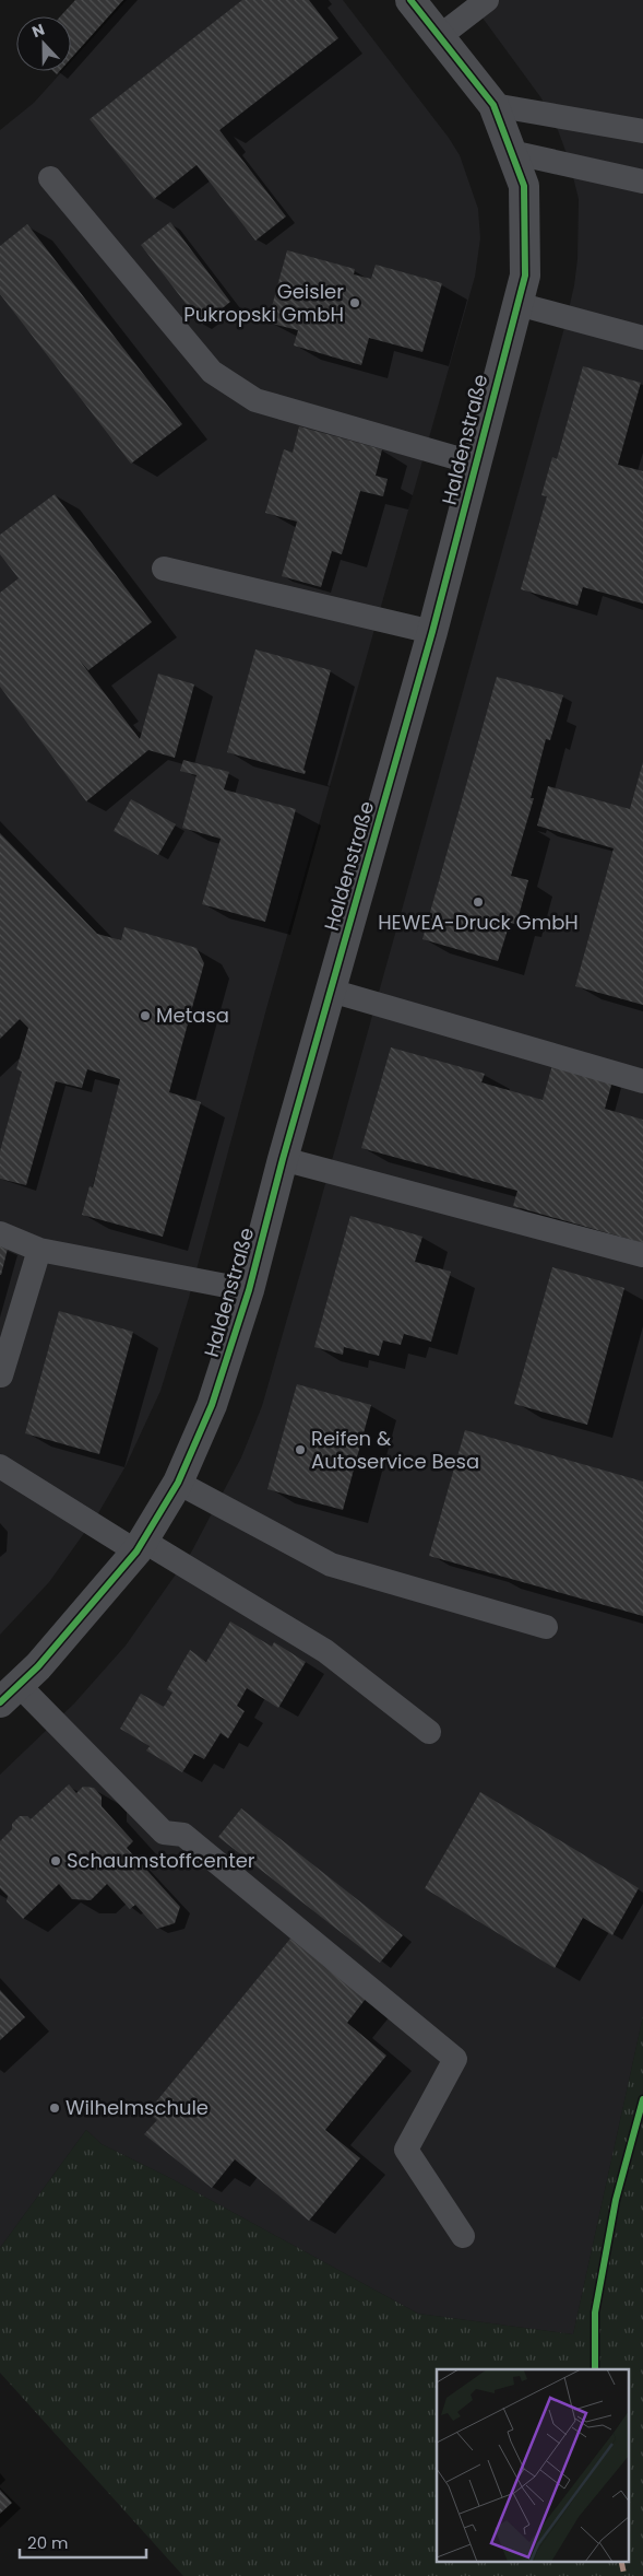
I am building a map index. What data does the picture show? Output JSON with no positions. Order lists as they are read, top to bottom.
{
  "streets": {
    "street": ["Haldenstraße"]
  },
  "places": [
    "Geisler Pukropski GmbH",
    "HEWEA-Druck GmbH",
    "Metasa",
    "Reifen & Autoservice Besa",
    "Schaumstoffcenter",
    "Wilhelmschule"
  ],
  "scale_bar": "20 m",
  "north": "top"
}
